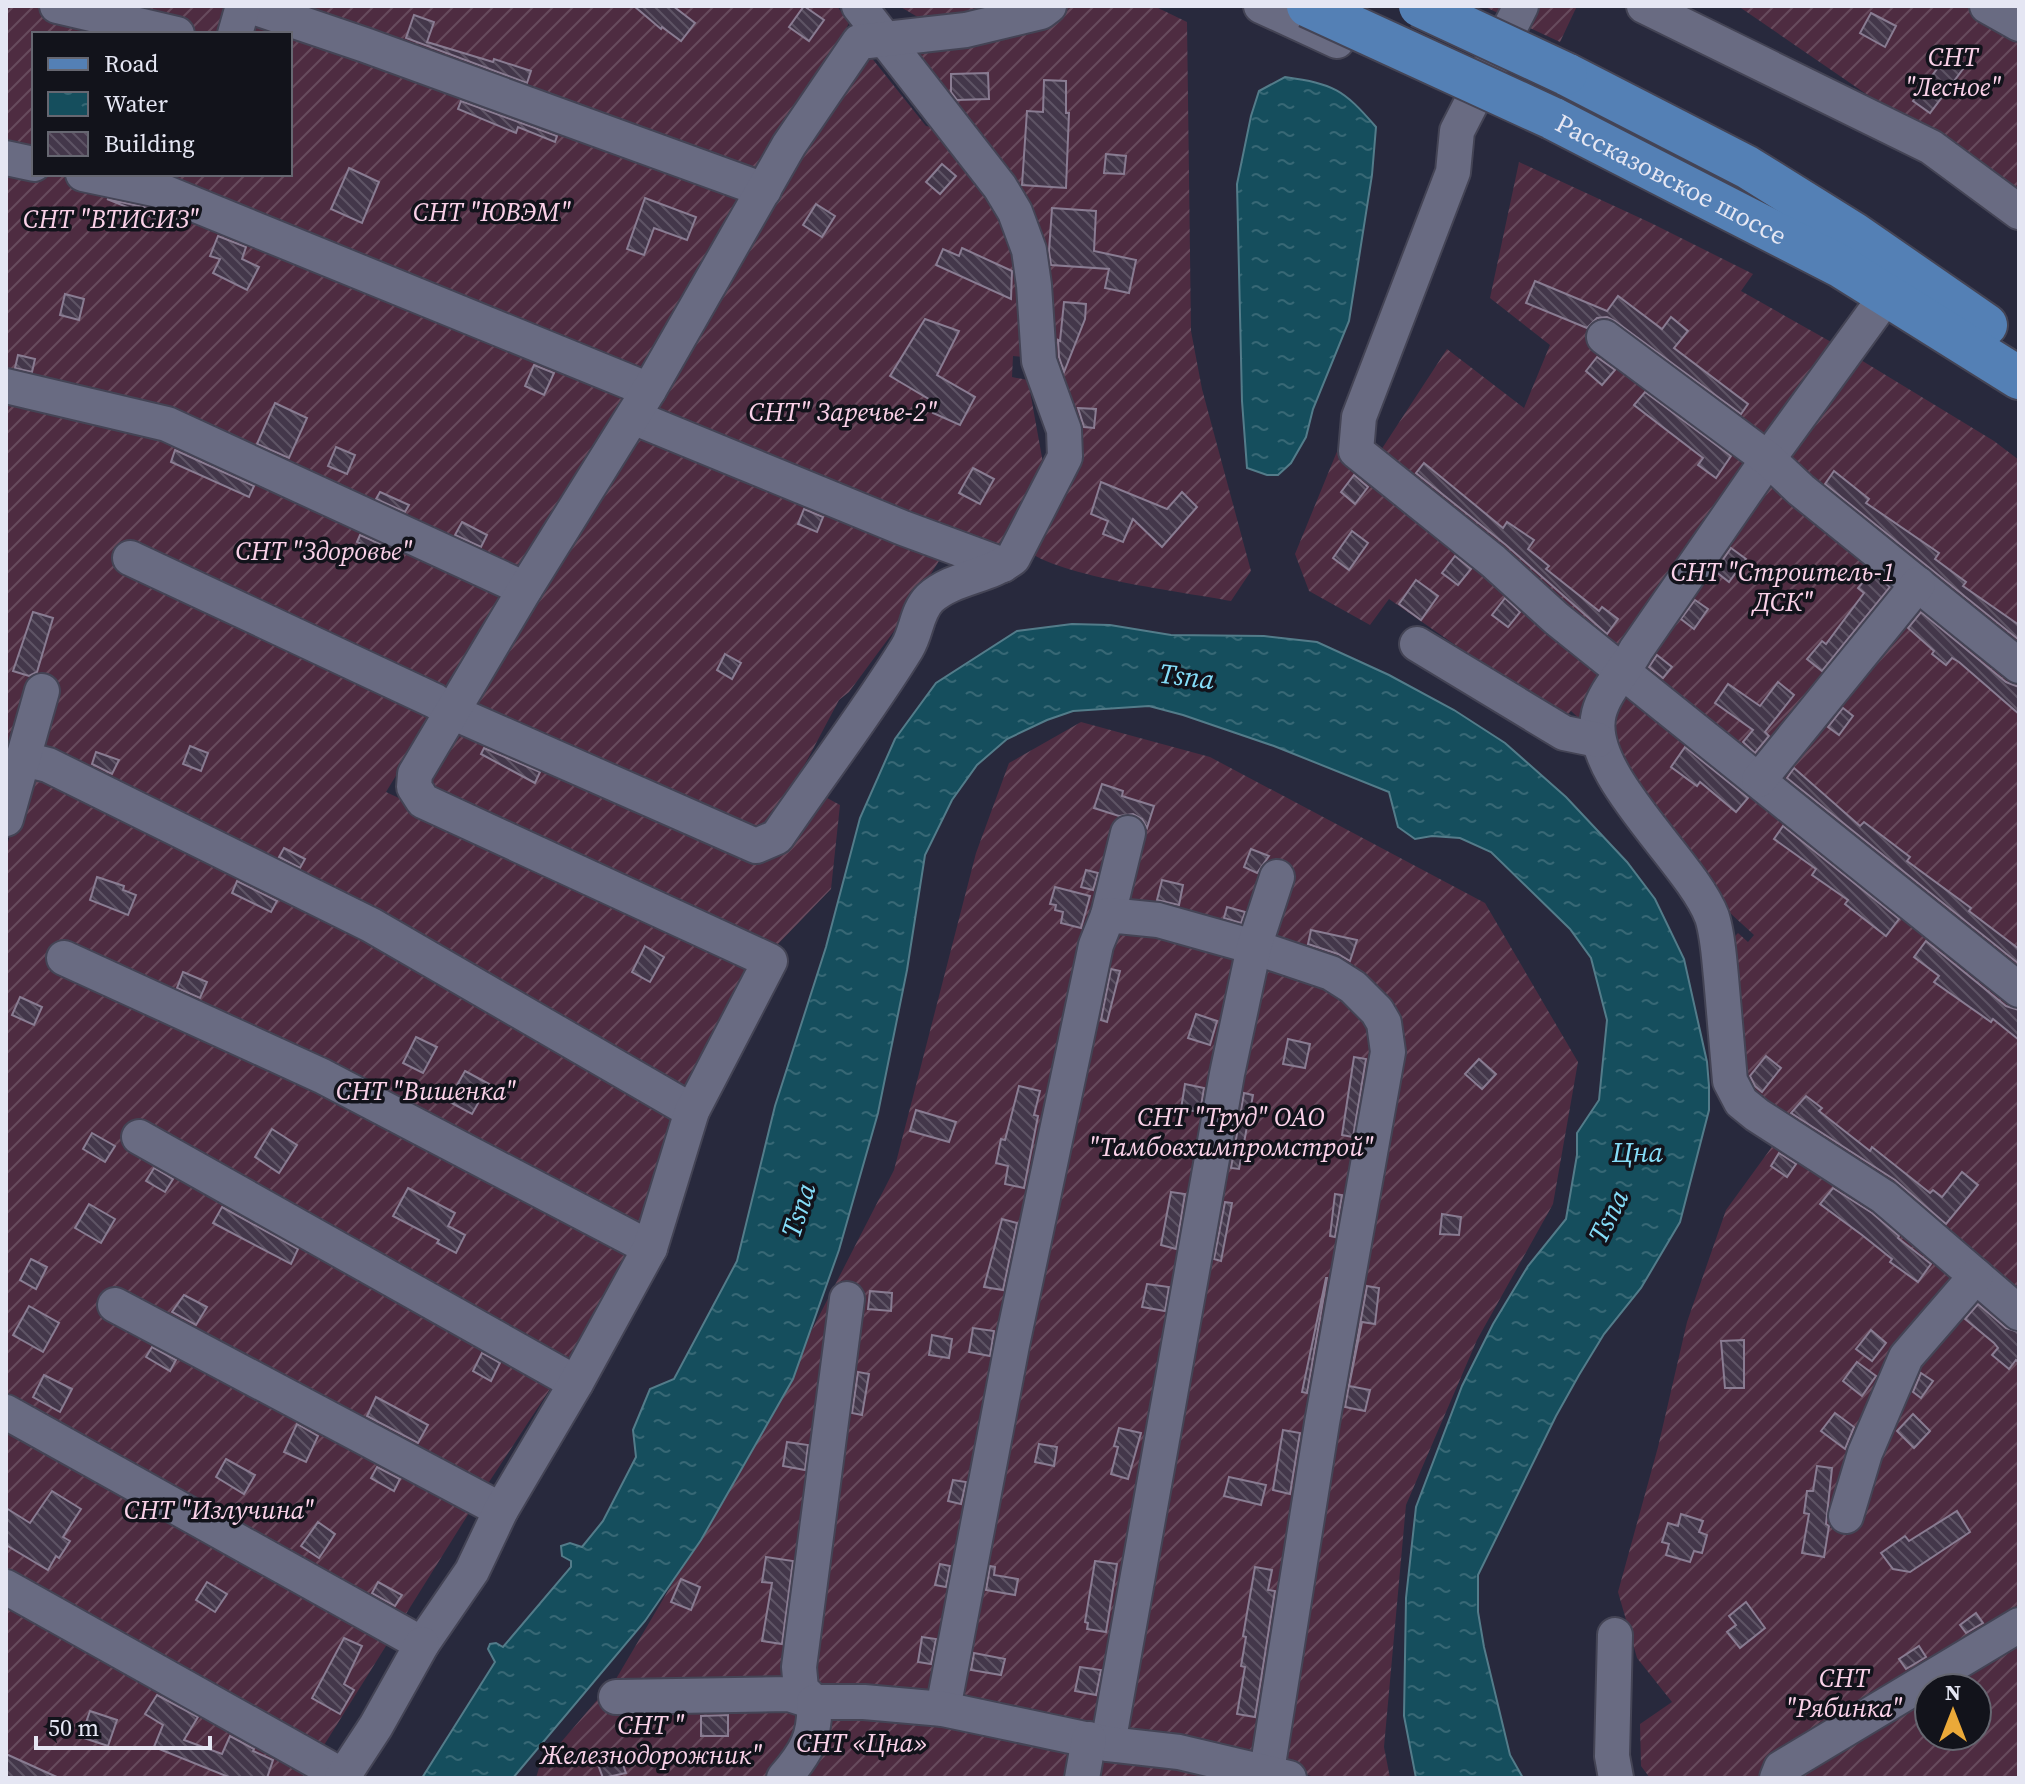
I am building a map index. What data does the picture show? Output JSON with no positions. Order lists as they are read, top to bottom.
{
  "streets": {
    "main road": ["Рассказовское шоссе"]
  },
  "water": ["Tsna", "Цна"],
  "parks": [
    "СНТ \"Лесное\"",
    "СНТ \"ЮВЭМ\"",
    "СНТ \"ВТИСИЗ\"",
    "СНТ\" Заречье-2\"",
    "СНТ \"Здоровье\"",
    "СНТ \"Строитель-1 ДСК\"",
    "СНТ \"Вишенка\"",
    "СНТ \"Труд\" ОАО \"Тамбовхимпромстрой\"",
    "СНТ \"Излучина\"",
    "СНТ \"Рябинка\"",
    "СНТ \" Железнодорожник\"",
    "СНТ «Цна»"
  ],
  "legend": ["Road", "Water", "Building"],
  "scale_bar": "50 m",
  "north": "top"
}
